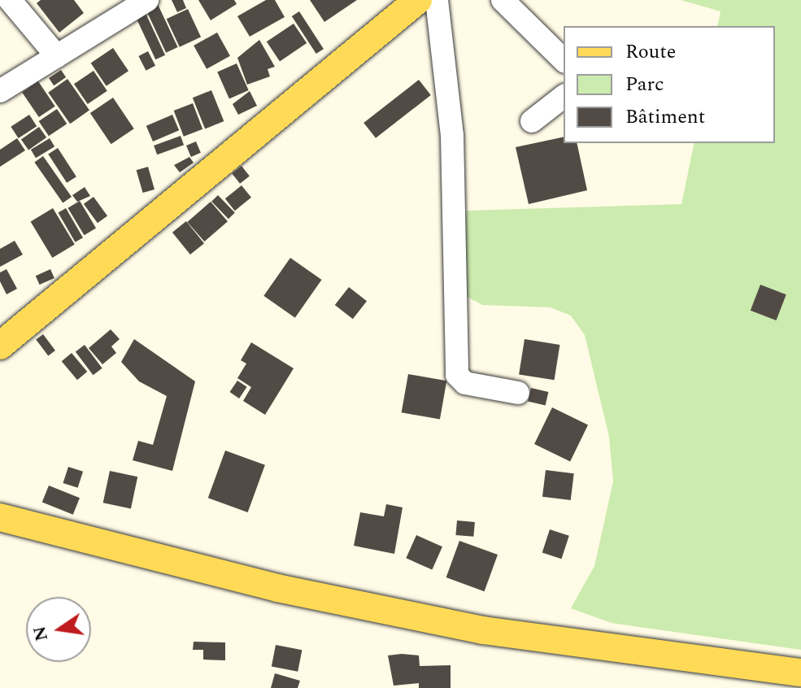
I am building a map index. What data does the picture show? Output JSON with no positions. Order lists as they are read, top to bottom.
{
  "legend": ["Route", "Parc", "Bâtiment"],
  "north": "left"
}
